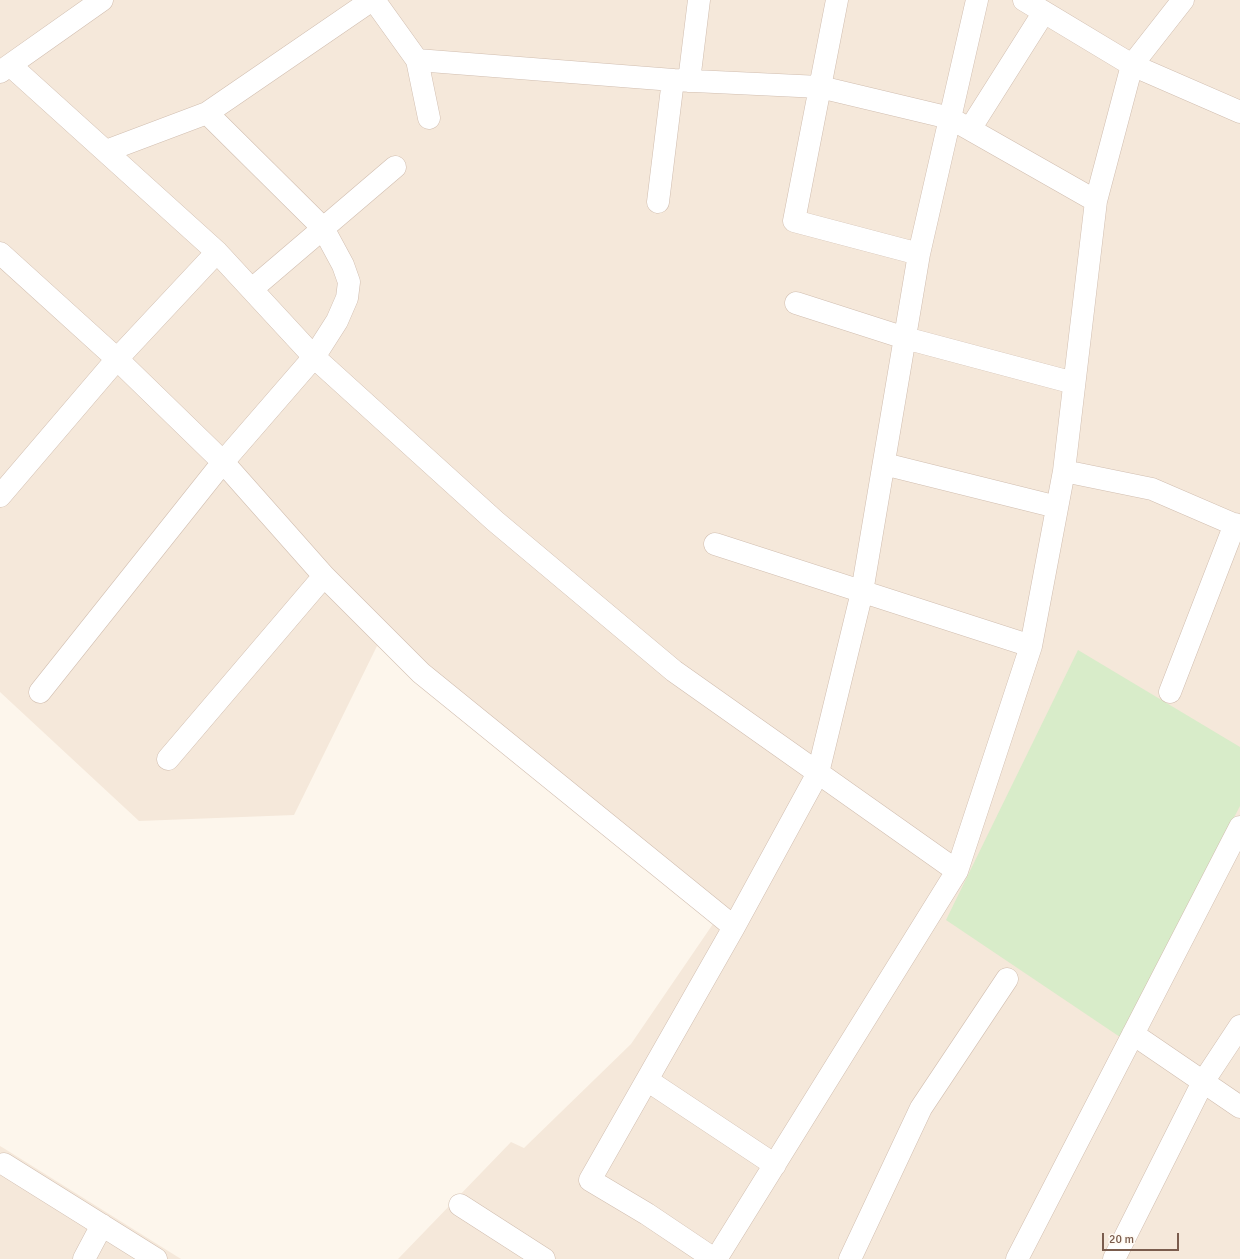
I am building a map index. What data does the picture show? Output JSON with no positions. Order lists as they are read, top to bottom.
{
  "scale_bar": "20 m"
}
